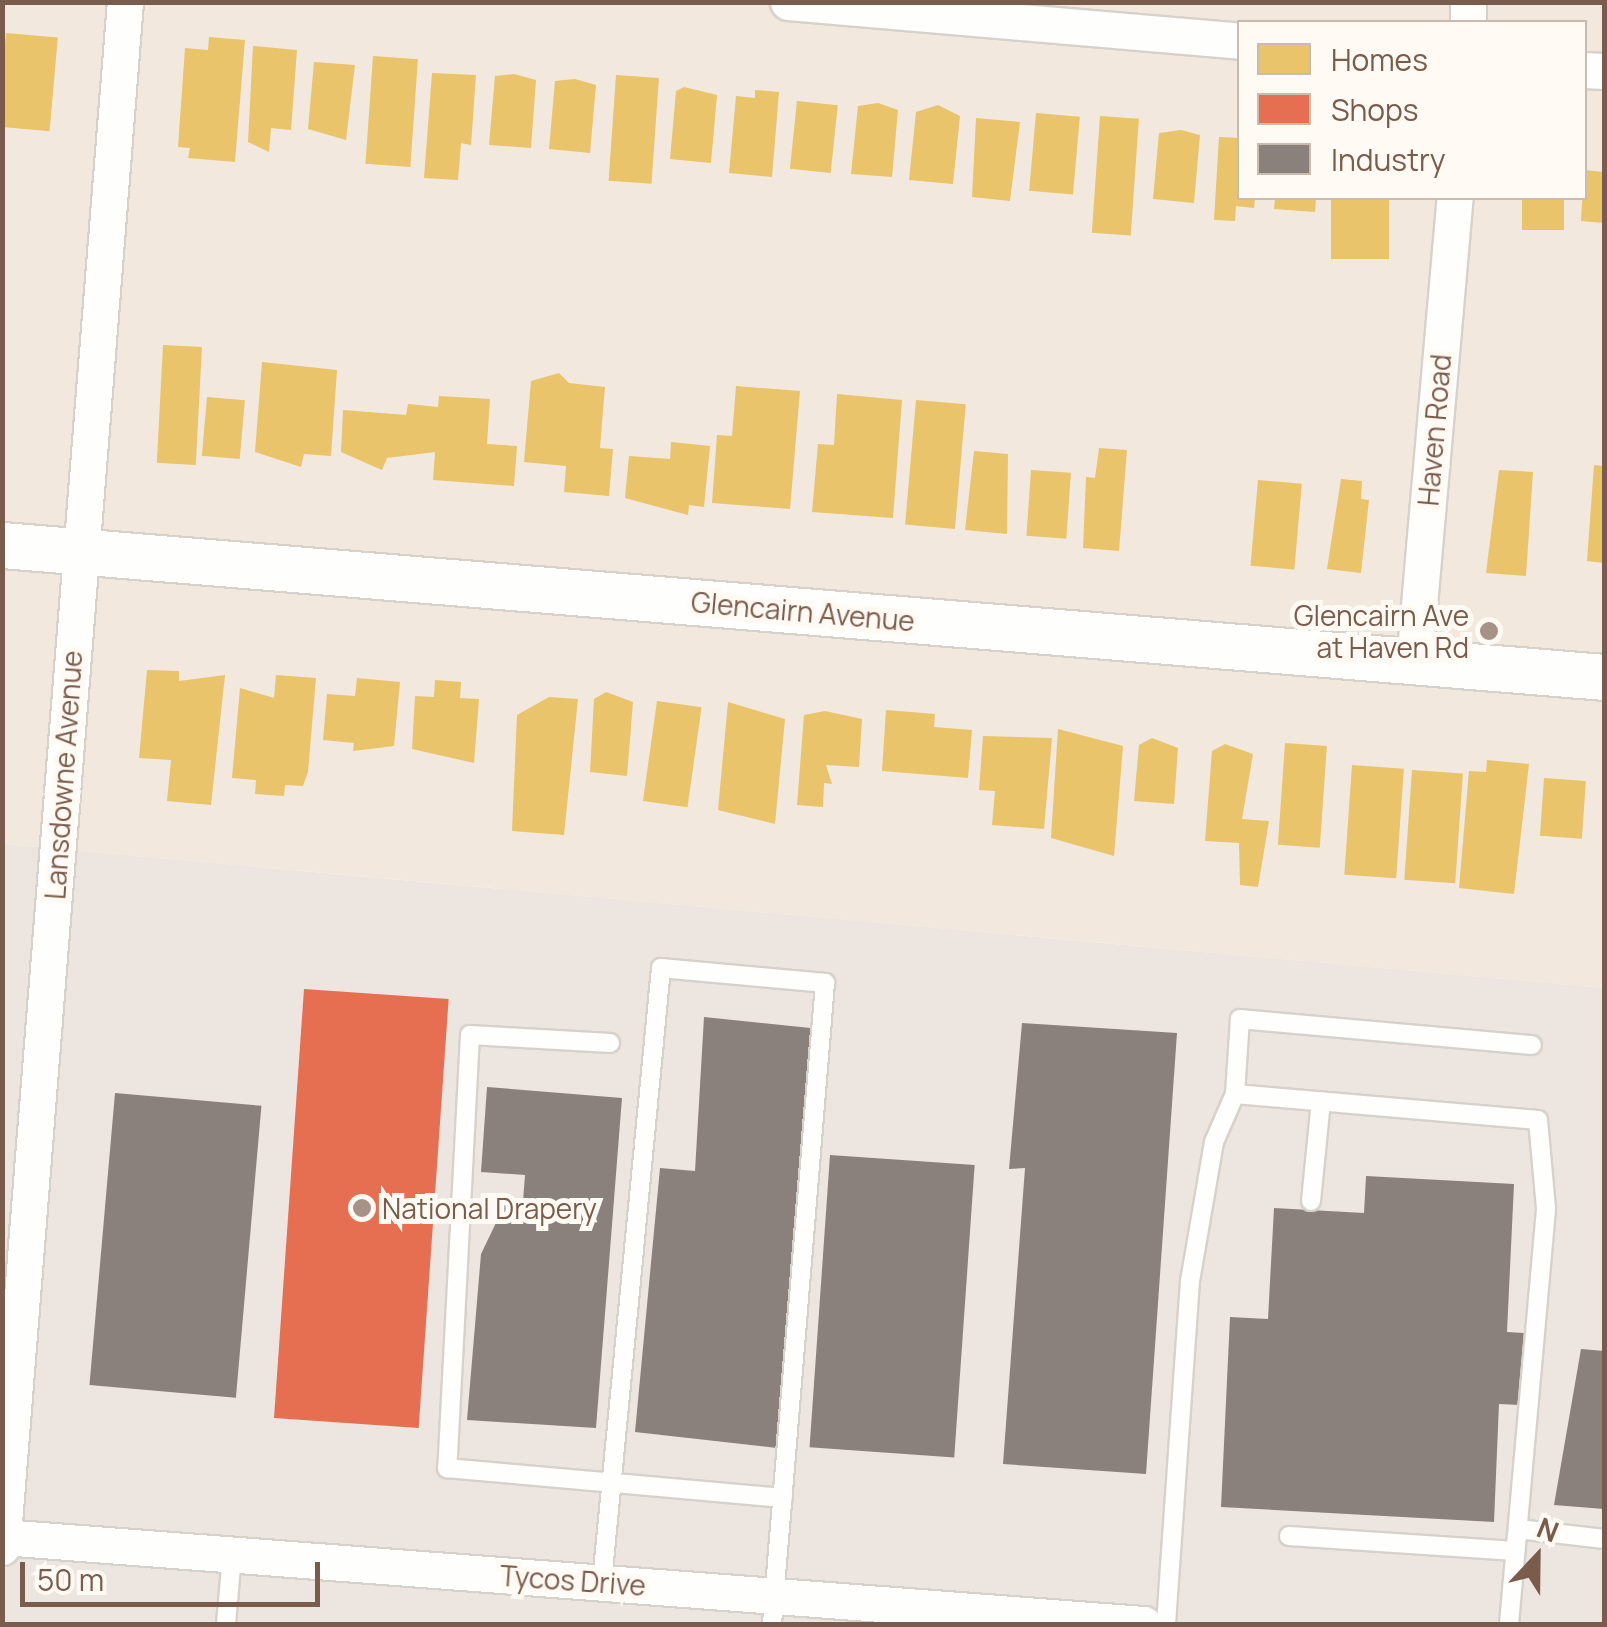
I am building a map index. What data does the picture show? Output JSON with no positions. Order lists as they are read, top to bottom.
{
  "streets": {
    "street": [
      "Haven Road",
      "Glencairn Avenue",
      "Lansdowne Avenue",
      "Tycos Drive"
    ]
  },
  "crossings": [
    ["Haven Road", "Glencairn Avenue"],
    ["Glencairn Avenue", "Lansdowne Avenue"],
    ["Lansdowne Avenue", "Tycos Drive"]
  ],
  "places": ["Glencairn Ave at Haven Rd", "National Drapery"],
  "legend": ["Homes", "Shops", "Industry"],
  "scale_bar": "50 m",
  "north": "top"
}
